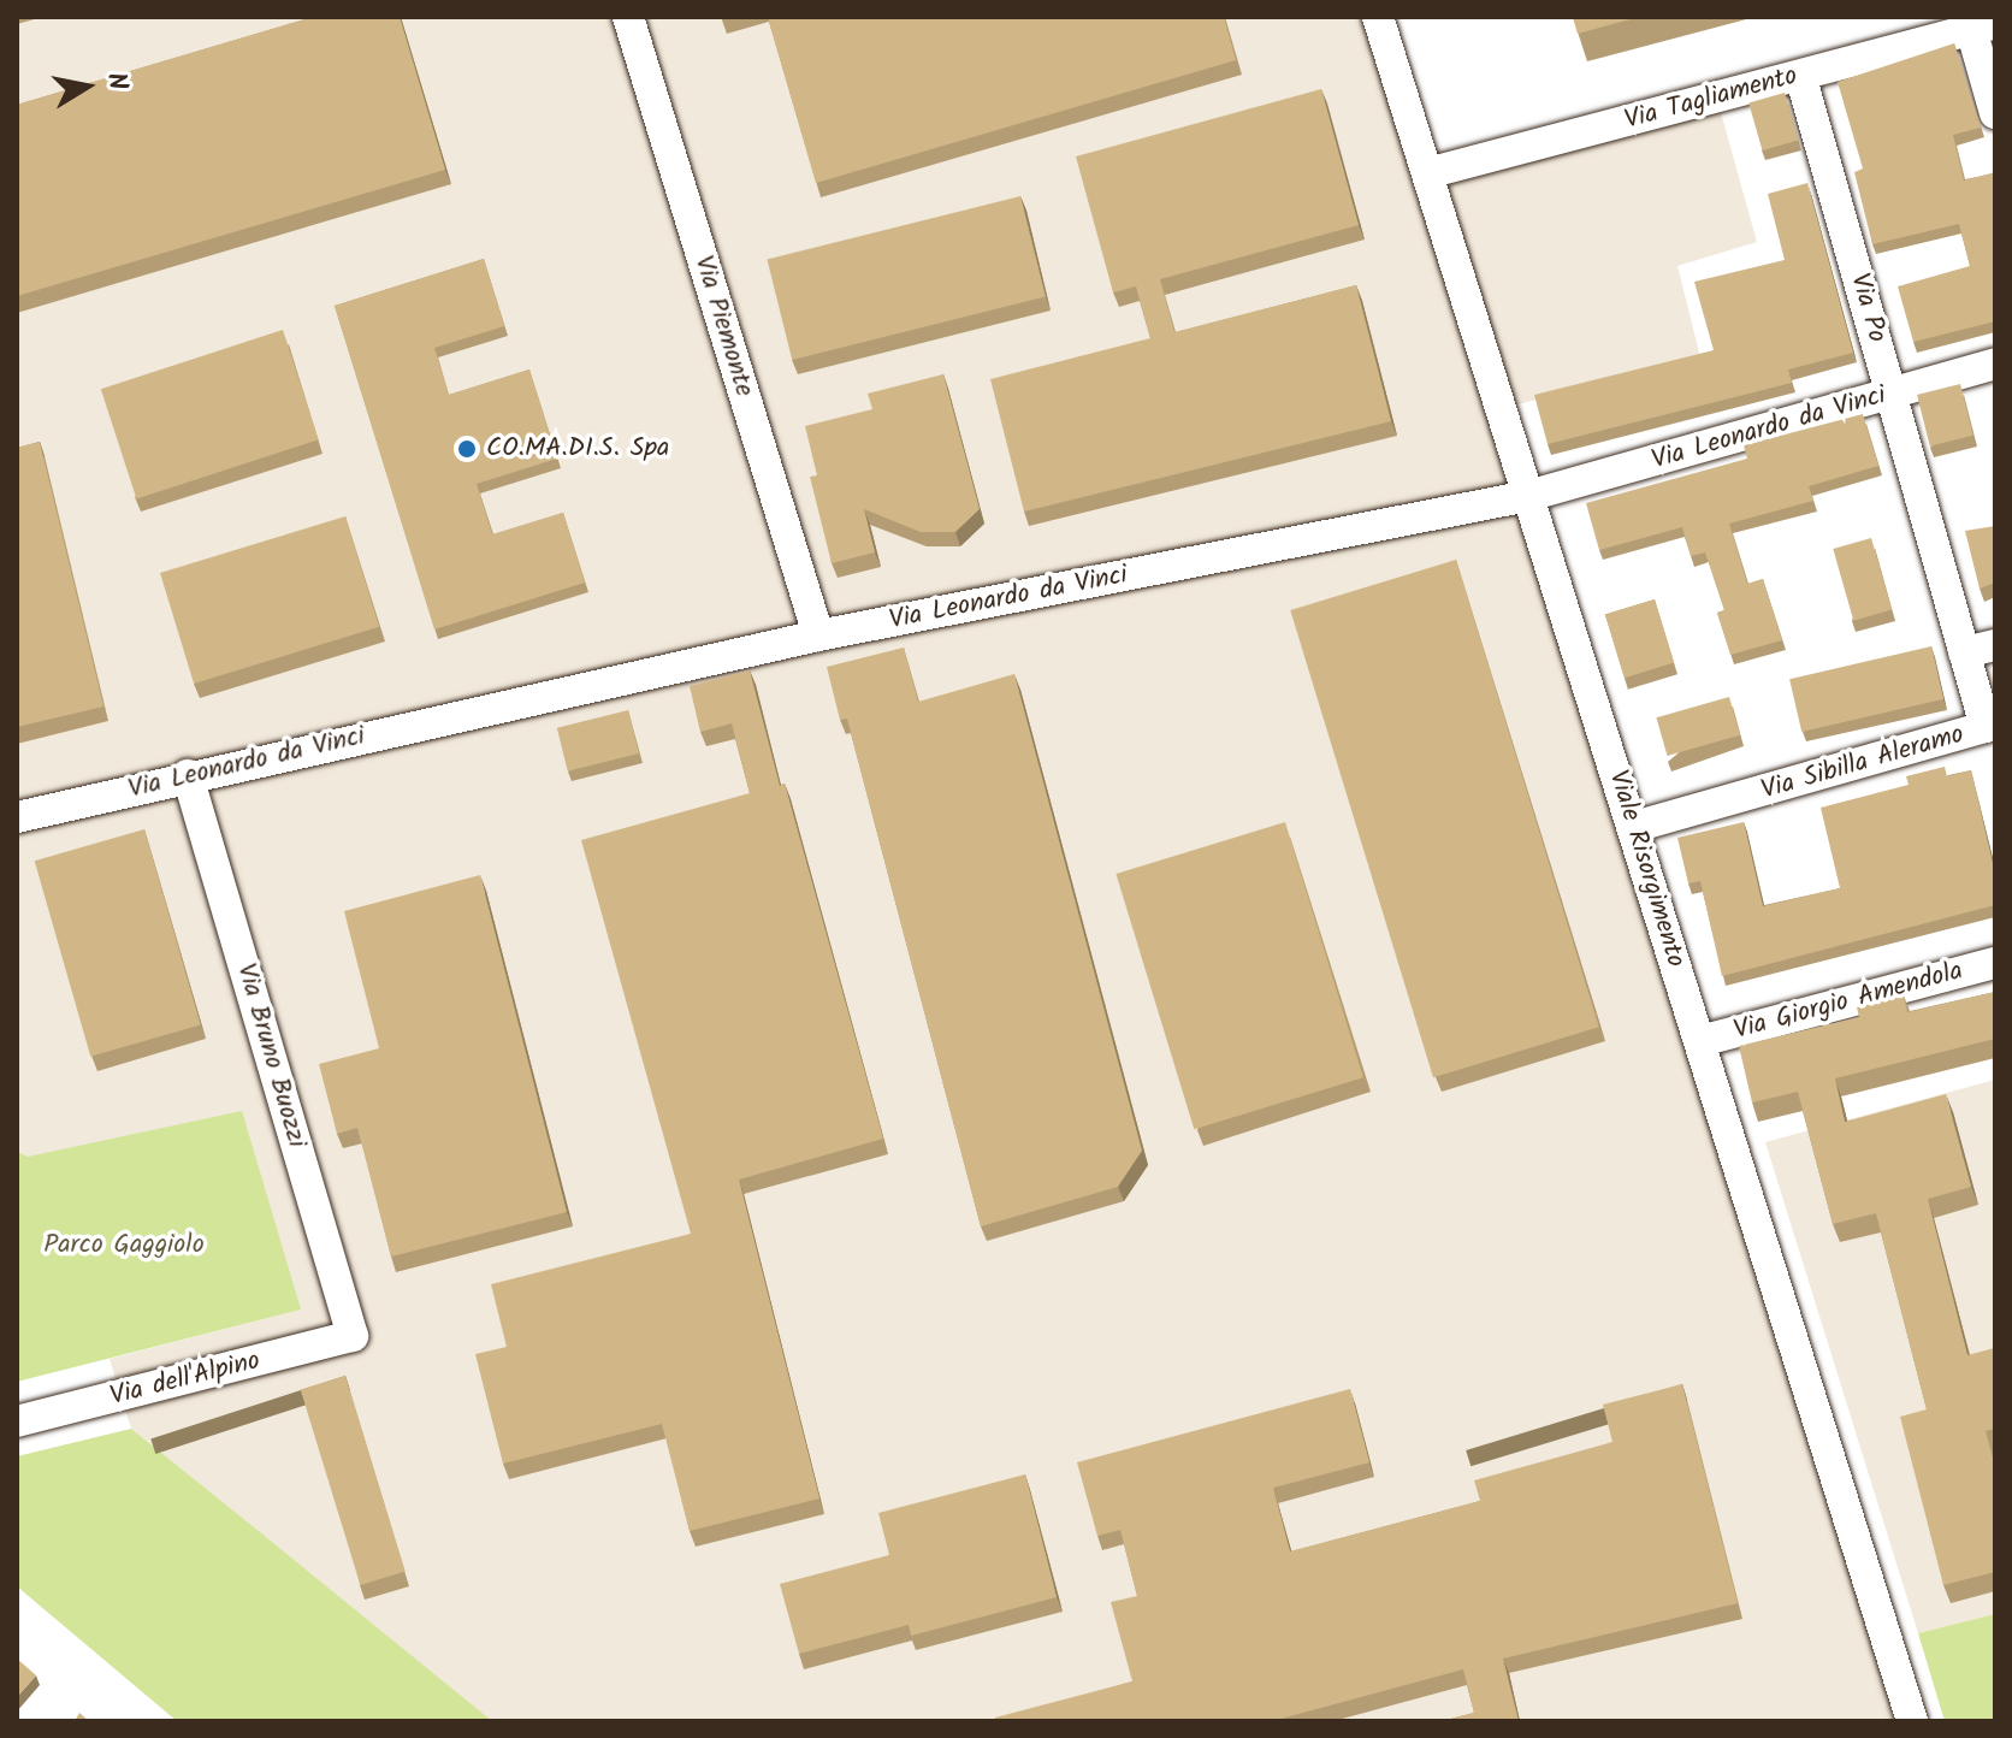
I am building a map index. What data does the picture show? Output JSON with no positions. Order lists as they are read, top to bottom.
{
  "streets": {
    "street": [
      "Via Tagliamento",
      "Via Po",
      "Via Piemonte",
      "Via Leonardo da Vinci",
      "Via Sibilla Aleramo",
      "Viale Risorgimento",
      "Via Giorgio Amendola",
      "Via Bruno Buozzi",
      "Via dell'Alpino"
    ]
  },
  "crossings": [
    ["Via Tagliamento", "Via Po"],
    ["Via Tagliamento", "Viale Risorgimento"],
    ["Via Po", "Via Leonardo da Vinci"],
    ["Via Po", "Via Sibilla Aleramo"],
    ["Via Piemonte", "Via Leonardo da Vinci"],
    ["Via Leonardo da Vinci", "Viale Risorgimento"],
    ["Via Leonardo da Vinci", "Via Bruno Buozzi"],
    ["Via Sibilla Aleramo", "Viale Risorgimento"],
    ["Viale Risorgimento", "Via Giorgio Amendola"],
    ["Via Bruno Buozzi", "Via dell'Alpino"]
  ],
  "parks": ["Parco Gaggiolo"],
  "places": ["CO.MA.DI.S. Spa"],
  "north": "right"
}
